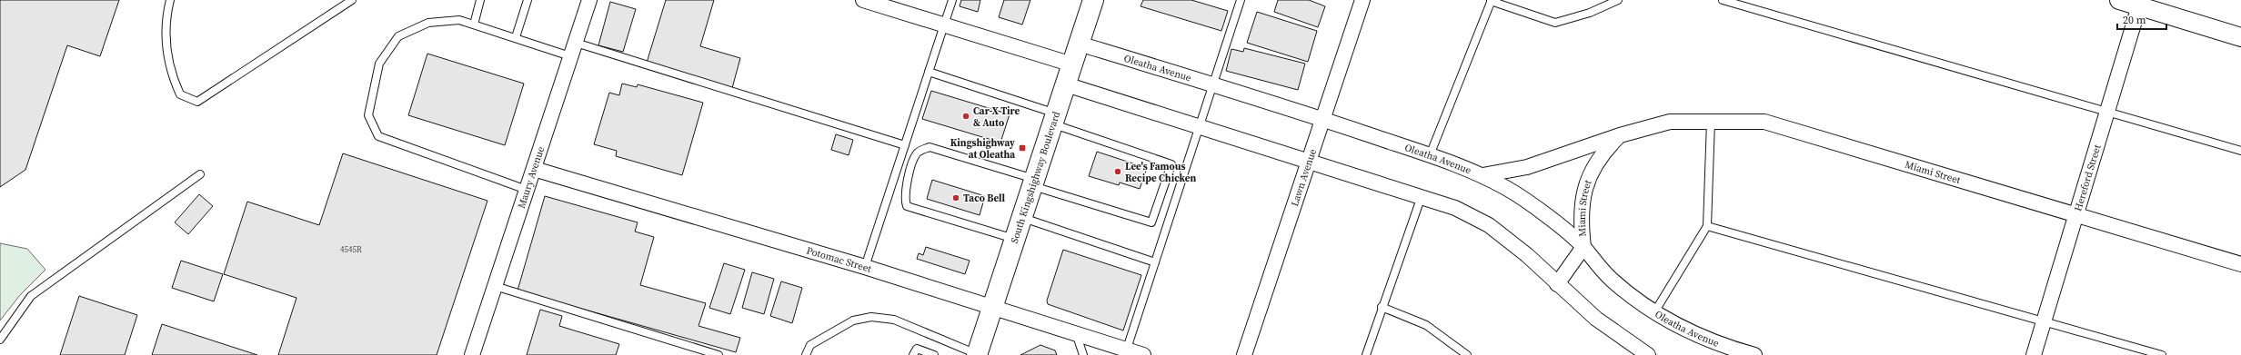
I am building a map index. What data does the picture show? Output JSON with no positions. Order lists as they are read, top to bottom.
{
  "streets": {
    "main road": ["South Kingshighway Boulevard"],
    "street": [
      "Oleatha Avenue",
      "Miami Street",
      "Maury Avenue",
      "Lawn Avenue",
      "Hereford Street",
      "Potomac Street"
    ]
  },
  "crossings": [
    ["Oleatha Avenue", "Miami Street"],
    ["Oleatha Avenue", "Lawn Avenue"],
    ["Oleatha Avenue", "South Kingshighway Boulevard"],
    ["Miami Street", "Hereford Street"],
    ["Maury Avenue", "Potomac Street"],
    ["South Kingshighway Boulevard", "Potomac Street"]
  ],
  "places": {
    "other": ["Car-X Tire & Auto", "Lee's Famous Recipe Chicken", "Taco Bell"],
    "transit": ["Kingshighway at Oleatha"]
  },
  "house_numbers": ["4545R"],
  "scale_bar": "20 m"
}
